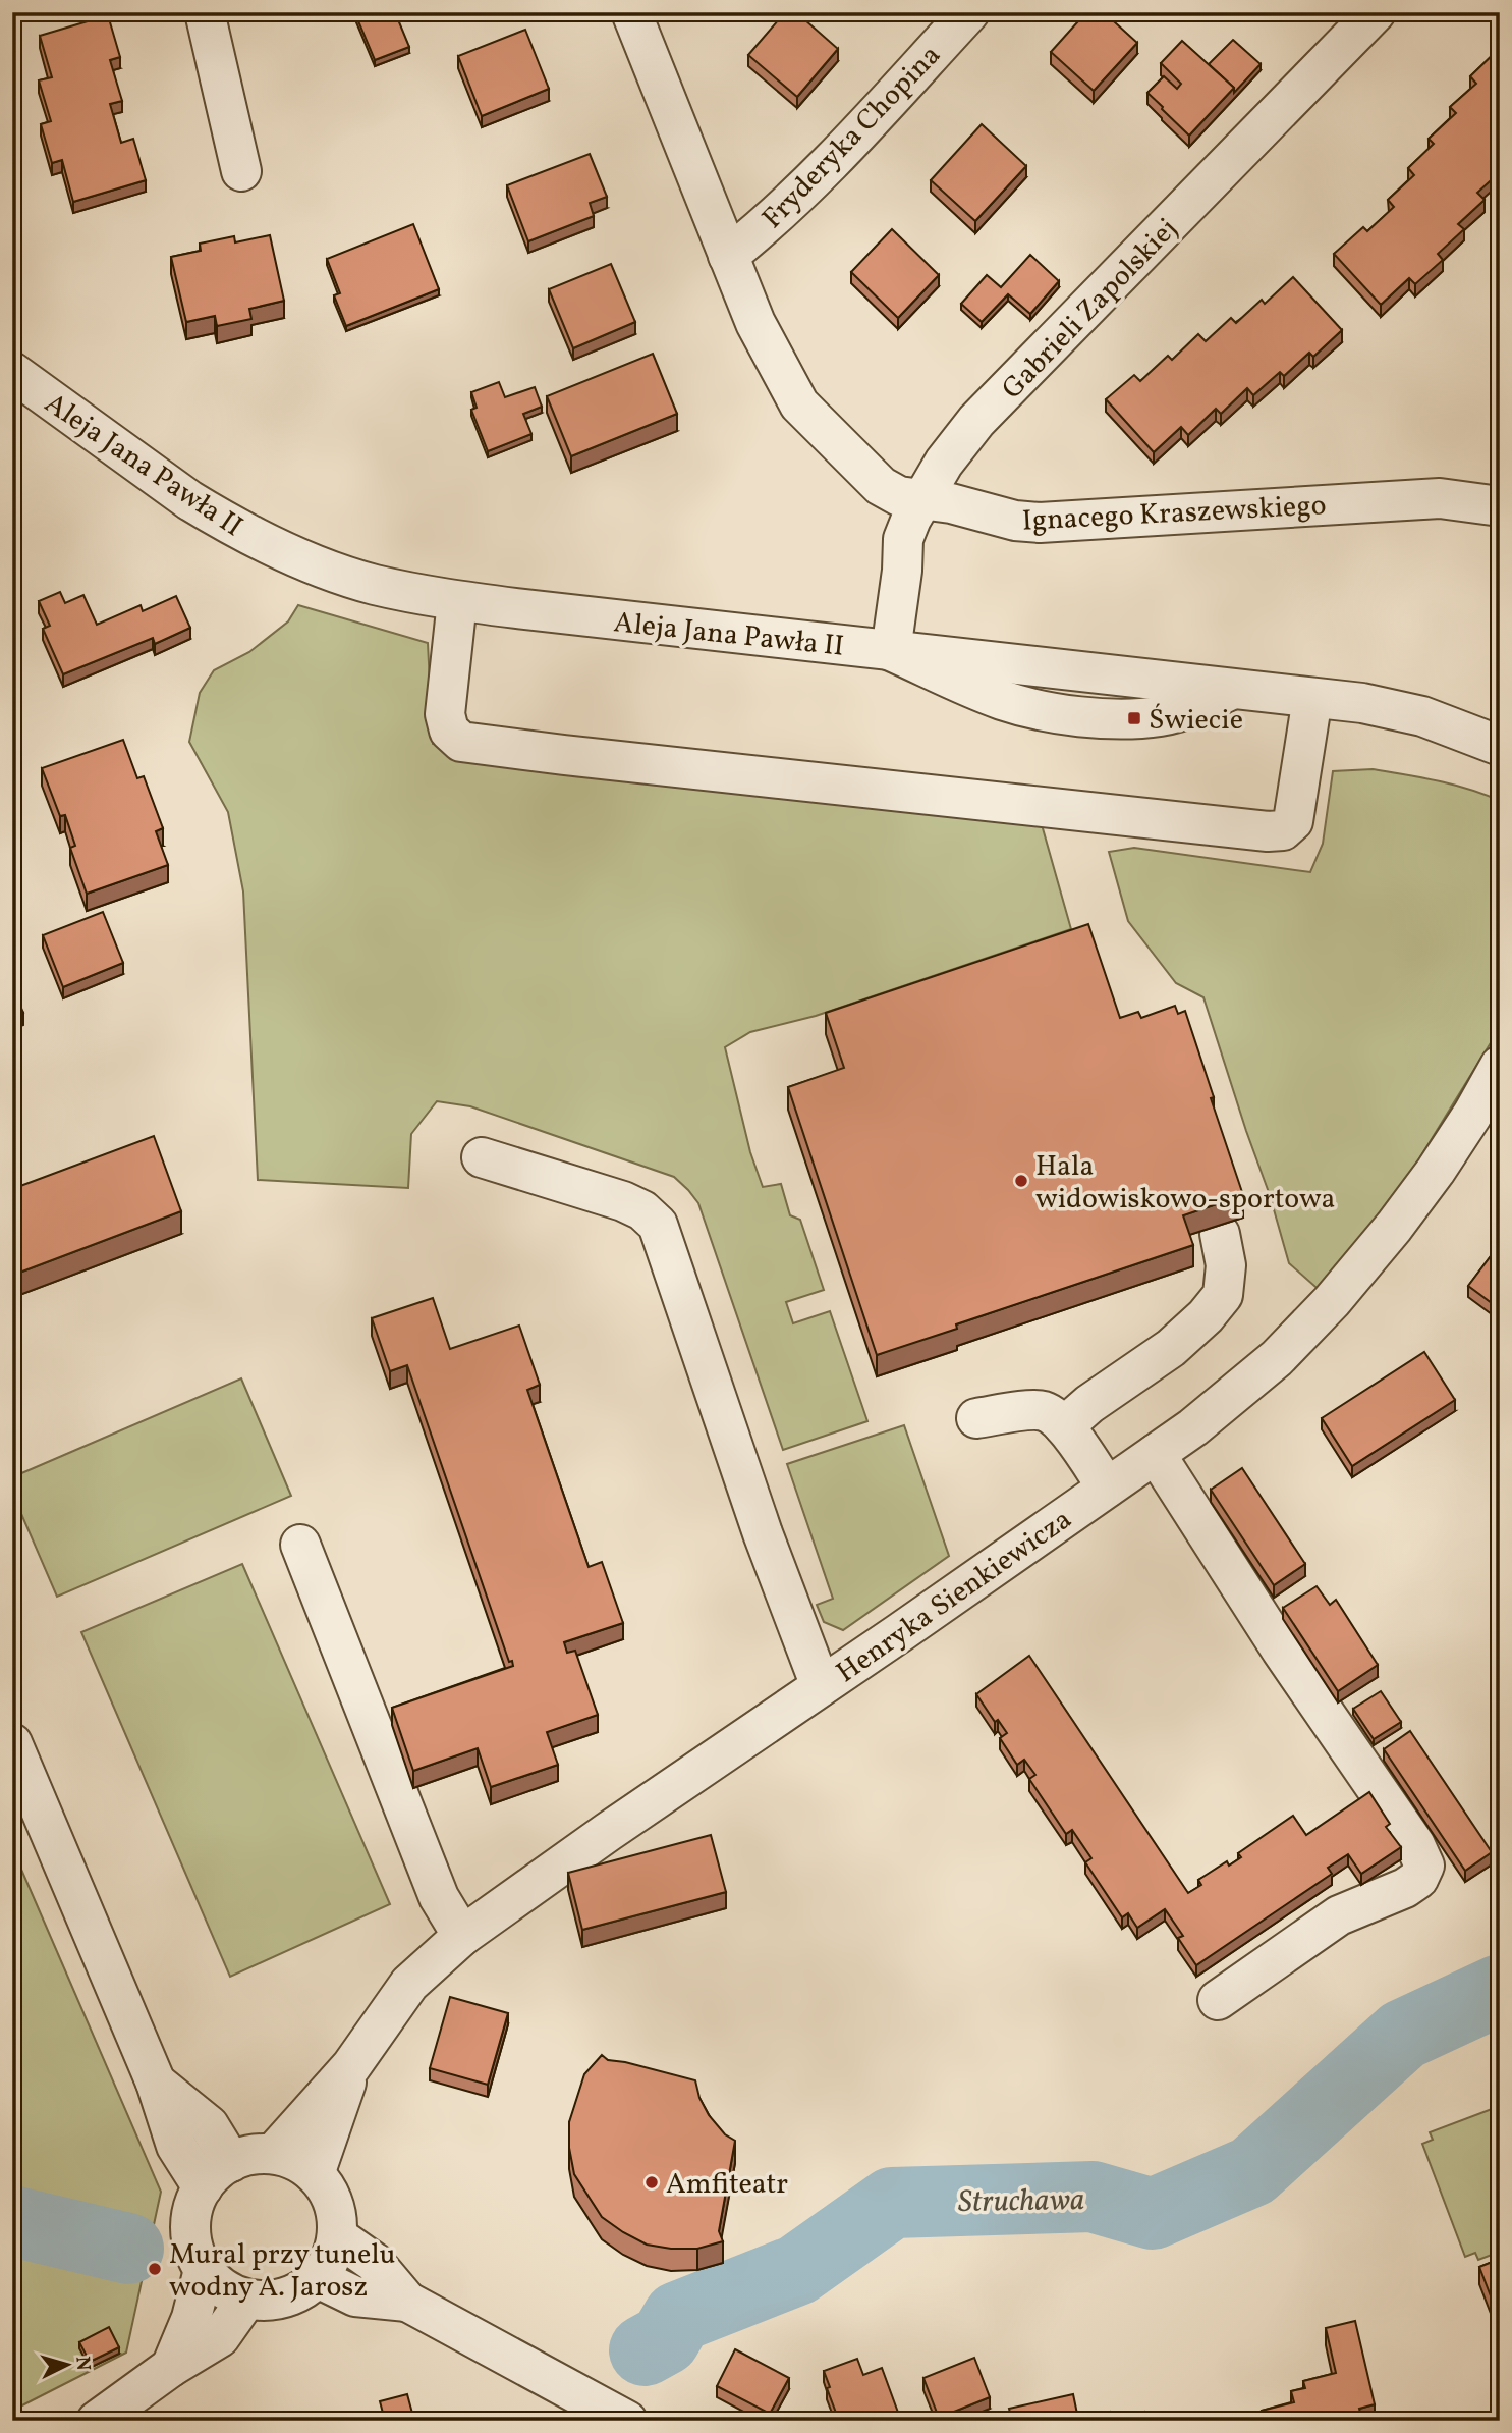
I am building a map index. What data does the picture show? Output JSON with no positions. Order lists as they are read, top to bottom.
{
  "streets": {
    "street": [
      "Fryderyka Chopina",
      "Gabrieli Zapolskiej",
      "Aleja Jana Pawła II",
      "Ignacego Kraszewskiego",
      "Henryka Sienkiewicza"
    ]
  },
  "crossings": [
    ["Fryderyka Chopina", "Ignacego Kraszewskiego"],
    ["Gabrieli Zapolskiej", "Aleja Jana Pawła II"],
    ["Gabrieli Zapolskiej", "Ignacego Kraszewskiego"]
  ],
  "water": ["Struchawa"],
  "places": {
    "transit": ["Świecie"],
    "other": ["Hala widowiskowo-sportowa", "Amfiteatr", "Mural przy tunelu wodny A. Jarosz"]
  },
  "north": "right"
}
